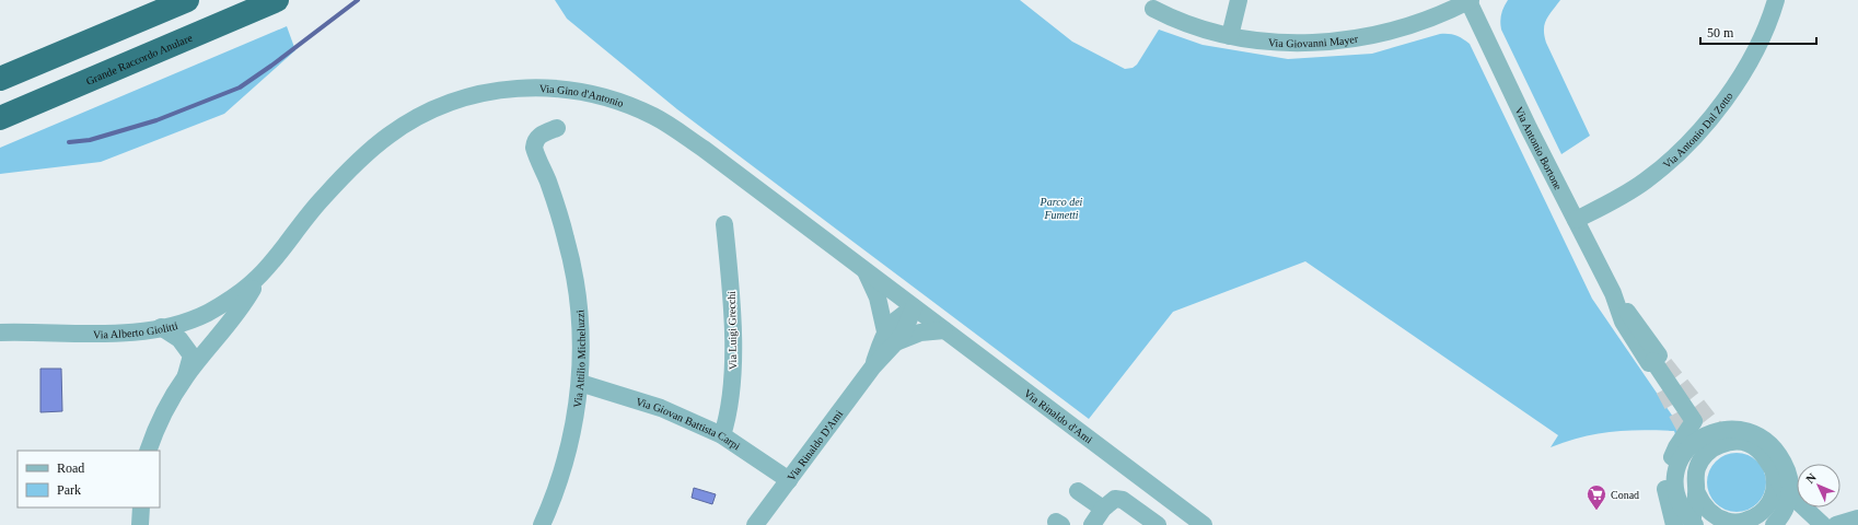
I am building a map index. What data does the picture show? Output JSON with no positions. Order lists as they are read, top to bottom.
{
  "streets": {
    "highway": ["Grande Raccordo Anulare"],
    "street": [
      "Via Giovanni Mayer",
      "Via Gino d'Antonio",
      "Via Antonio Dal Zotto",
      "Via Antonio Bortone",
      "Via Alberto Giolitti",
      "Via Luigi Grecchi",
      "Via Attilio Micheluzzi",
      "Via Rinaldo d'Ami",
      "Via Giovan Battista Carpi",
      "Via Rinaldo D'Ami"
    ]
  },
  "crossings": [
    ["Via Giovanni Mayer", "Via Antonio Bortone"],
    ["Via Gino d'Antonio", "Via Alberto Giolitti"],
    ["Via Gino d'Antonio", "Via Rinaldo d'Ami"],
    ["Via Gino d'Antonio", "Via Rinaldo D'Ami"],
    ["Via Antonio Dal Zotto", "Via Antonio Bortone"],
    ["Via Luigi Grecchi", "Via Giovan Battista Carpi"],
    ["Via Attilio Micheluzzi", "Via Giovan Battista Carpi"],
    ["Via Rinaldo d'Ami", "Via Rinaldo D'Ami"],
    ["Via Giovan Battista Carpi", "Via Rinaldo D'Ami"]
  ],
  "parks": ["Parco dei Fumetti"],
  "places": {
    "supermarket": ["Conad"]
  },
  "legend": ["Road", "Park"],
  "scale_bar": "50 m",
  "north": "top left"
}
